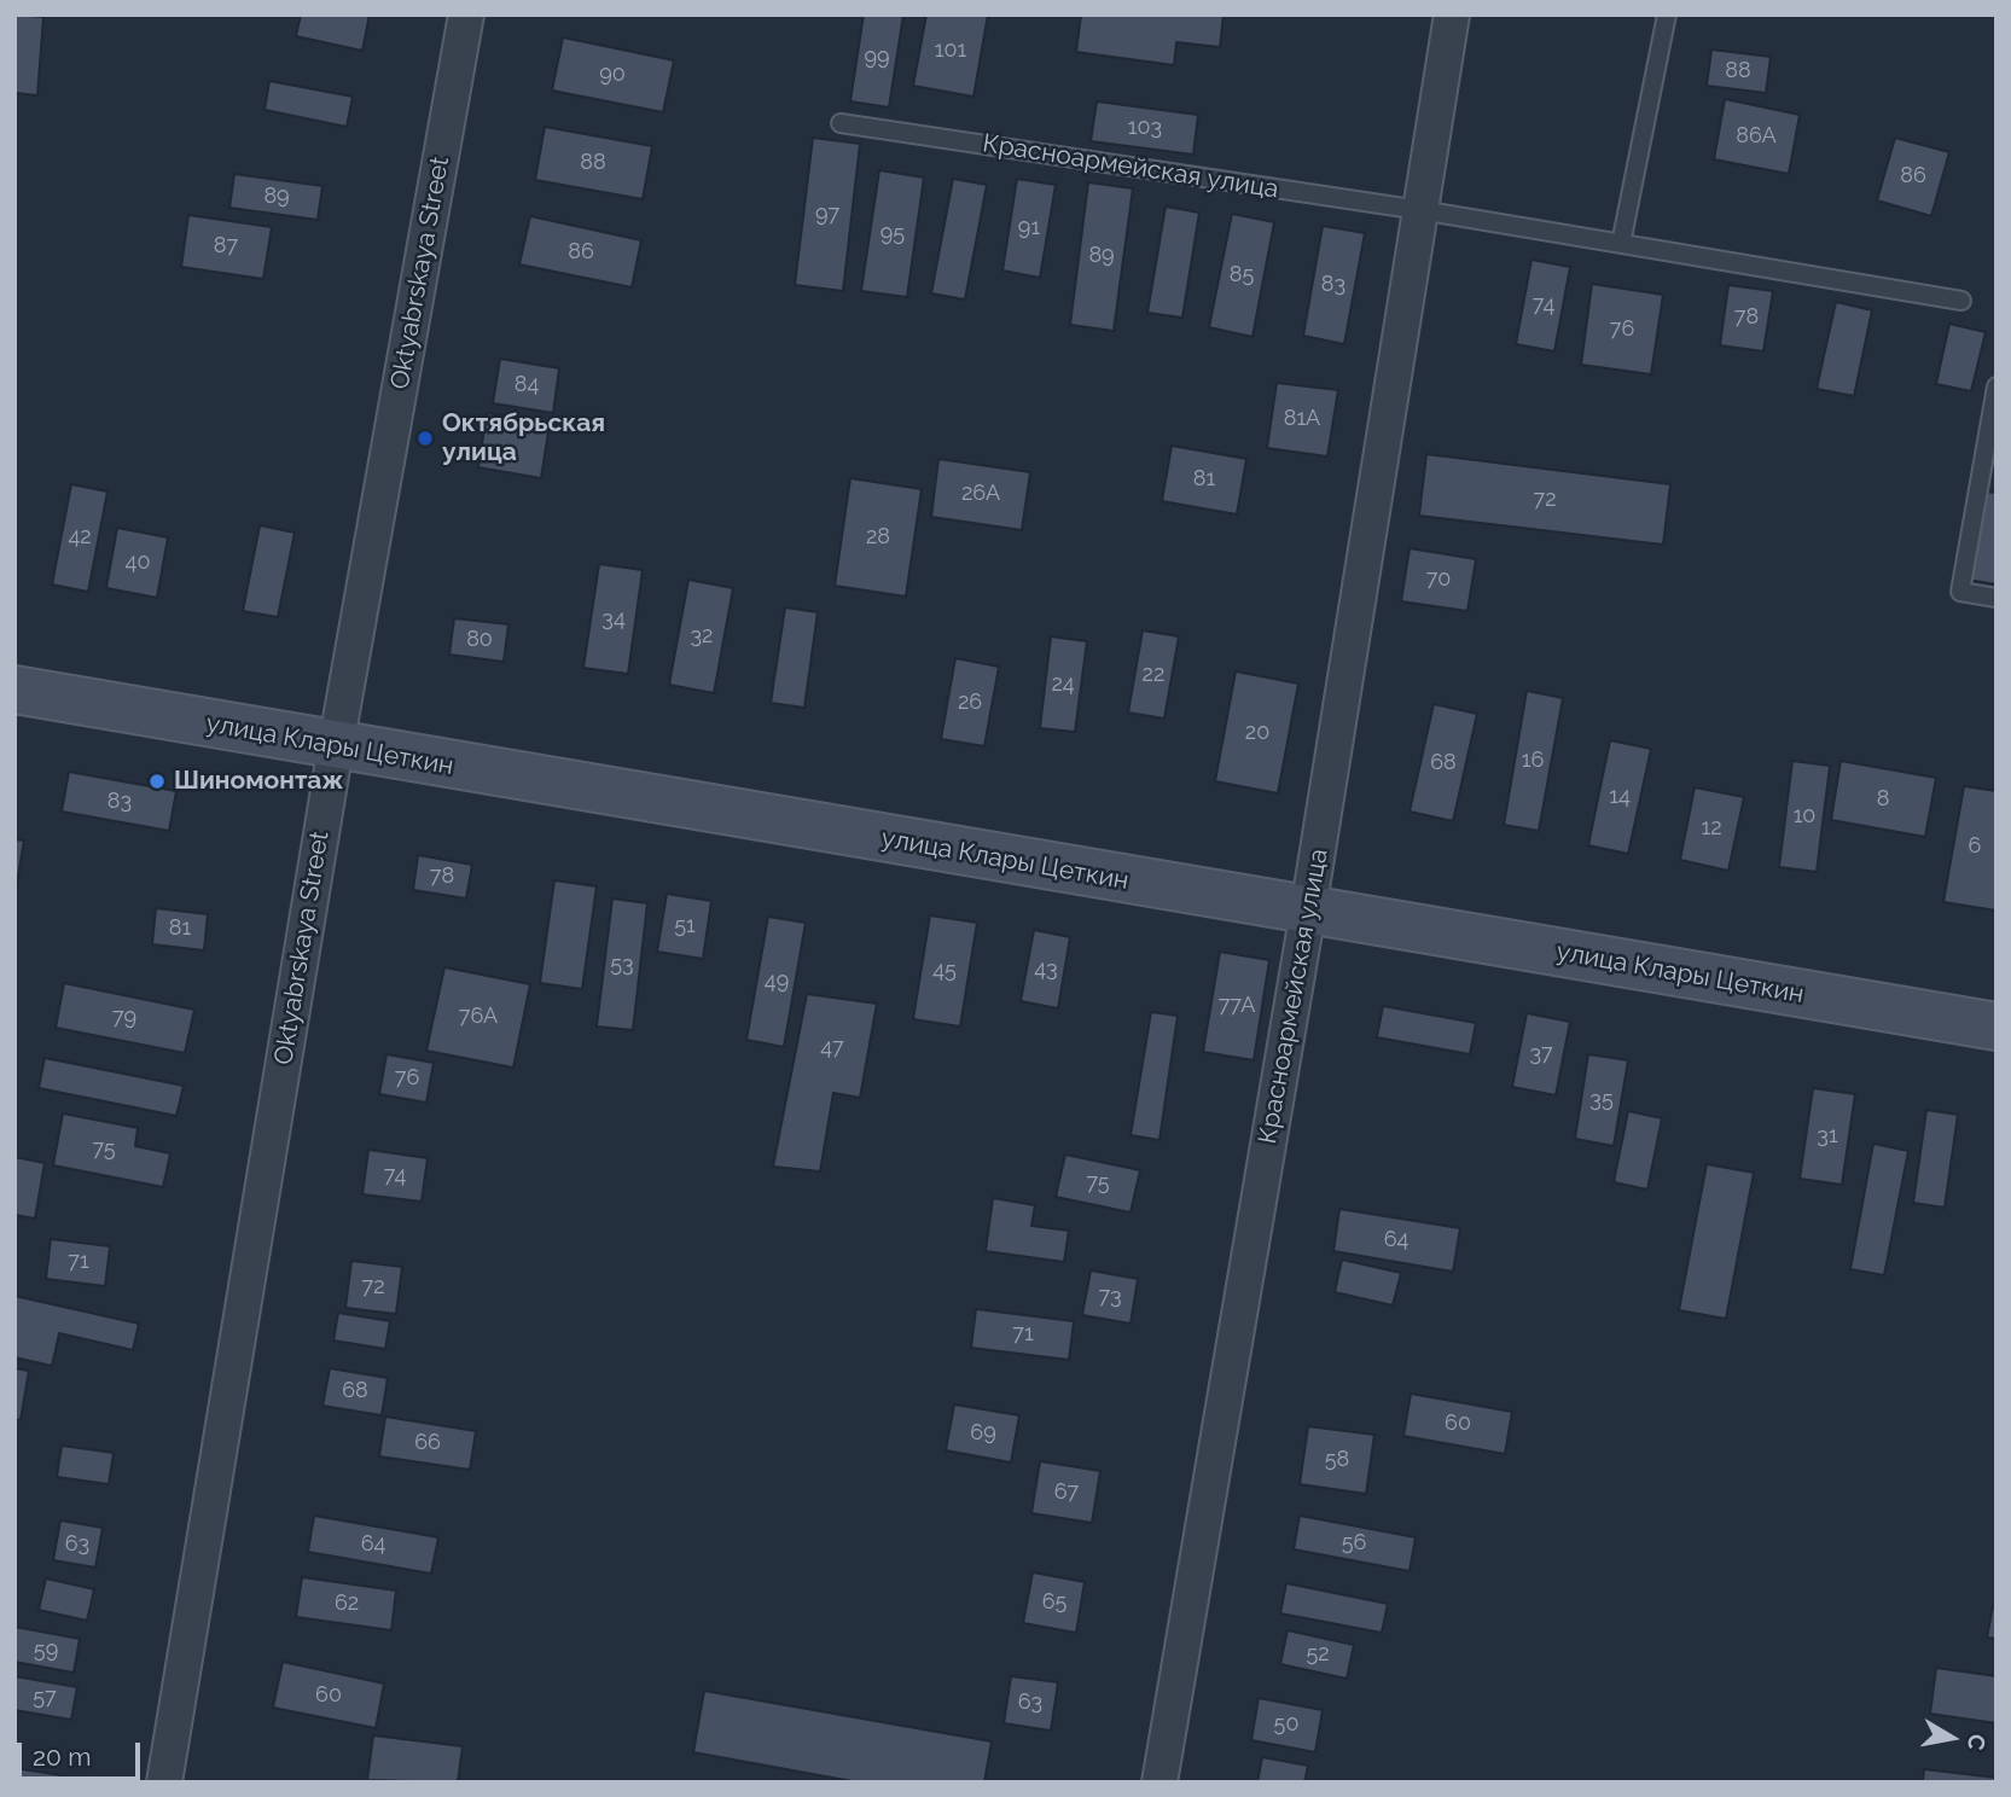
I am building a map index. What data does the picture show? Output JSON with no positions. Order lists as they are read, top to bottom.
{
  "streets": {
    "main road": ["улица Клары Цеткин"],
    "street": ["Красноармейская улица", "Oktyabrskaya Street"]
  },
  "crossings": [
    ["Красноармейская улица", "улица Клары Цеткин"],
    ["Oktyabrskaya Street", "улица Клары Цеткин"]
  ],
  "places": ["Октябрьская улица", "Шиномонтаж"],
  "house_numbers": [
    "101",
    "99",
    "88",
    "90",
    "103",
    "86А",
    "88",
    "86",
    "89",
    "97",
    "91",
    "95",
    "87",
    "86",
    "89",
    "85",
    "83",
    "74",
    "78",
    "76",
    "84",
    "81А",
    "81",
    "26А",
    "72",
    "42",
    "28",
    "40",
    "70",
    "34",
    "32",
    "80",
    "22",
    "24",
    "26",
    "20",
    "16",
    "68",
    "14",
    "8",
    "83",
    "10",
    "12",
    "6",
    "78",
    "51",
    "81",
    "53",
    "43",
    "45",
    "49",
    "77А",
    "76А",
    "79",
    "47",
    "37",
    "76",
    "35",
    "31",
    "75",
    "74",
    "75",
    "64",
    "71",
    "72",
    "73",
    "71",
    "68",
    "60",
    "69",
    "66",
    "58",
    "67",
    "56",
    "63",
    "64",
    "65",
    "62",
    "59",
    "52",
    "60",
    "57",
    "63",
    "50"
  ],
  "scale_bar": "20 m",
  "north": "right"
}
